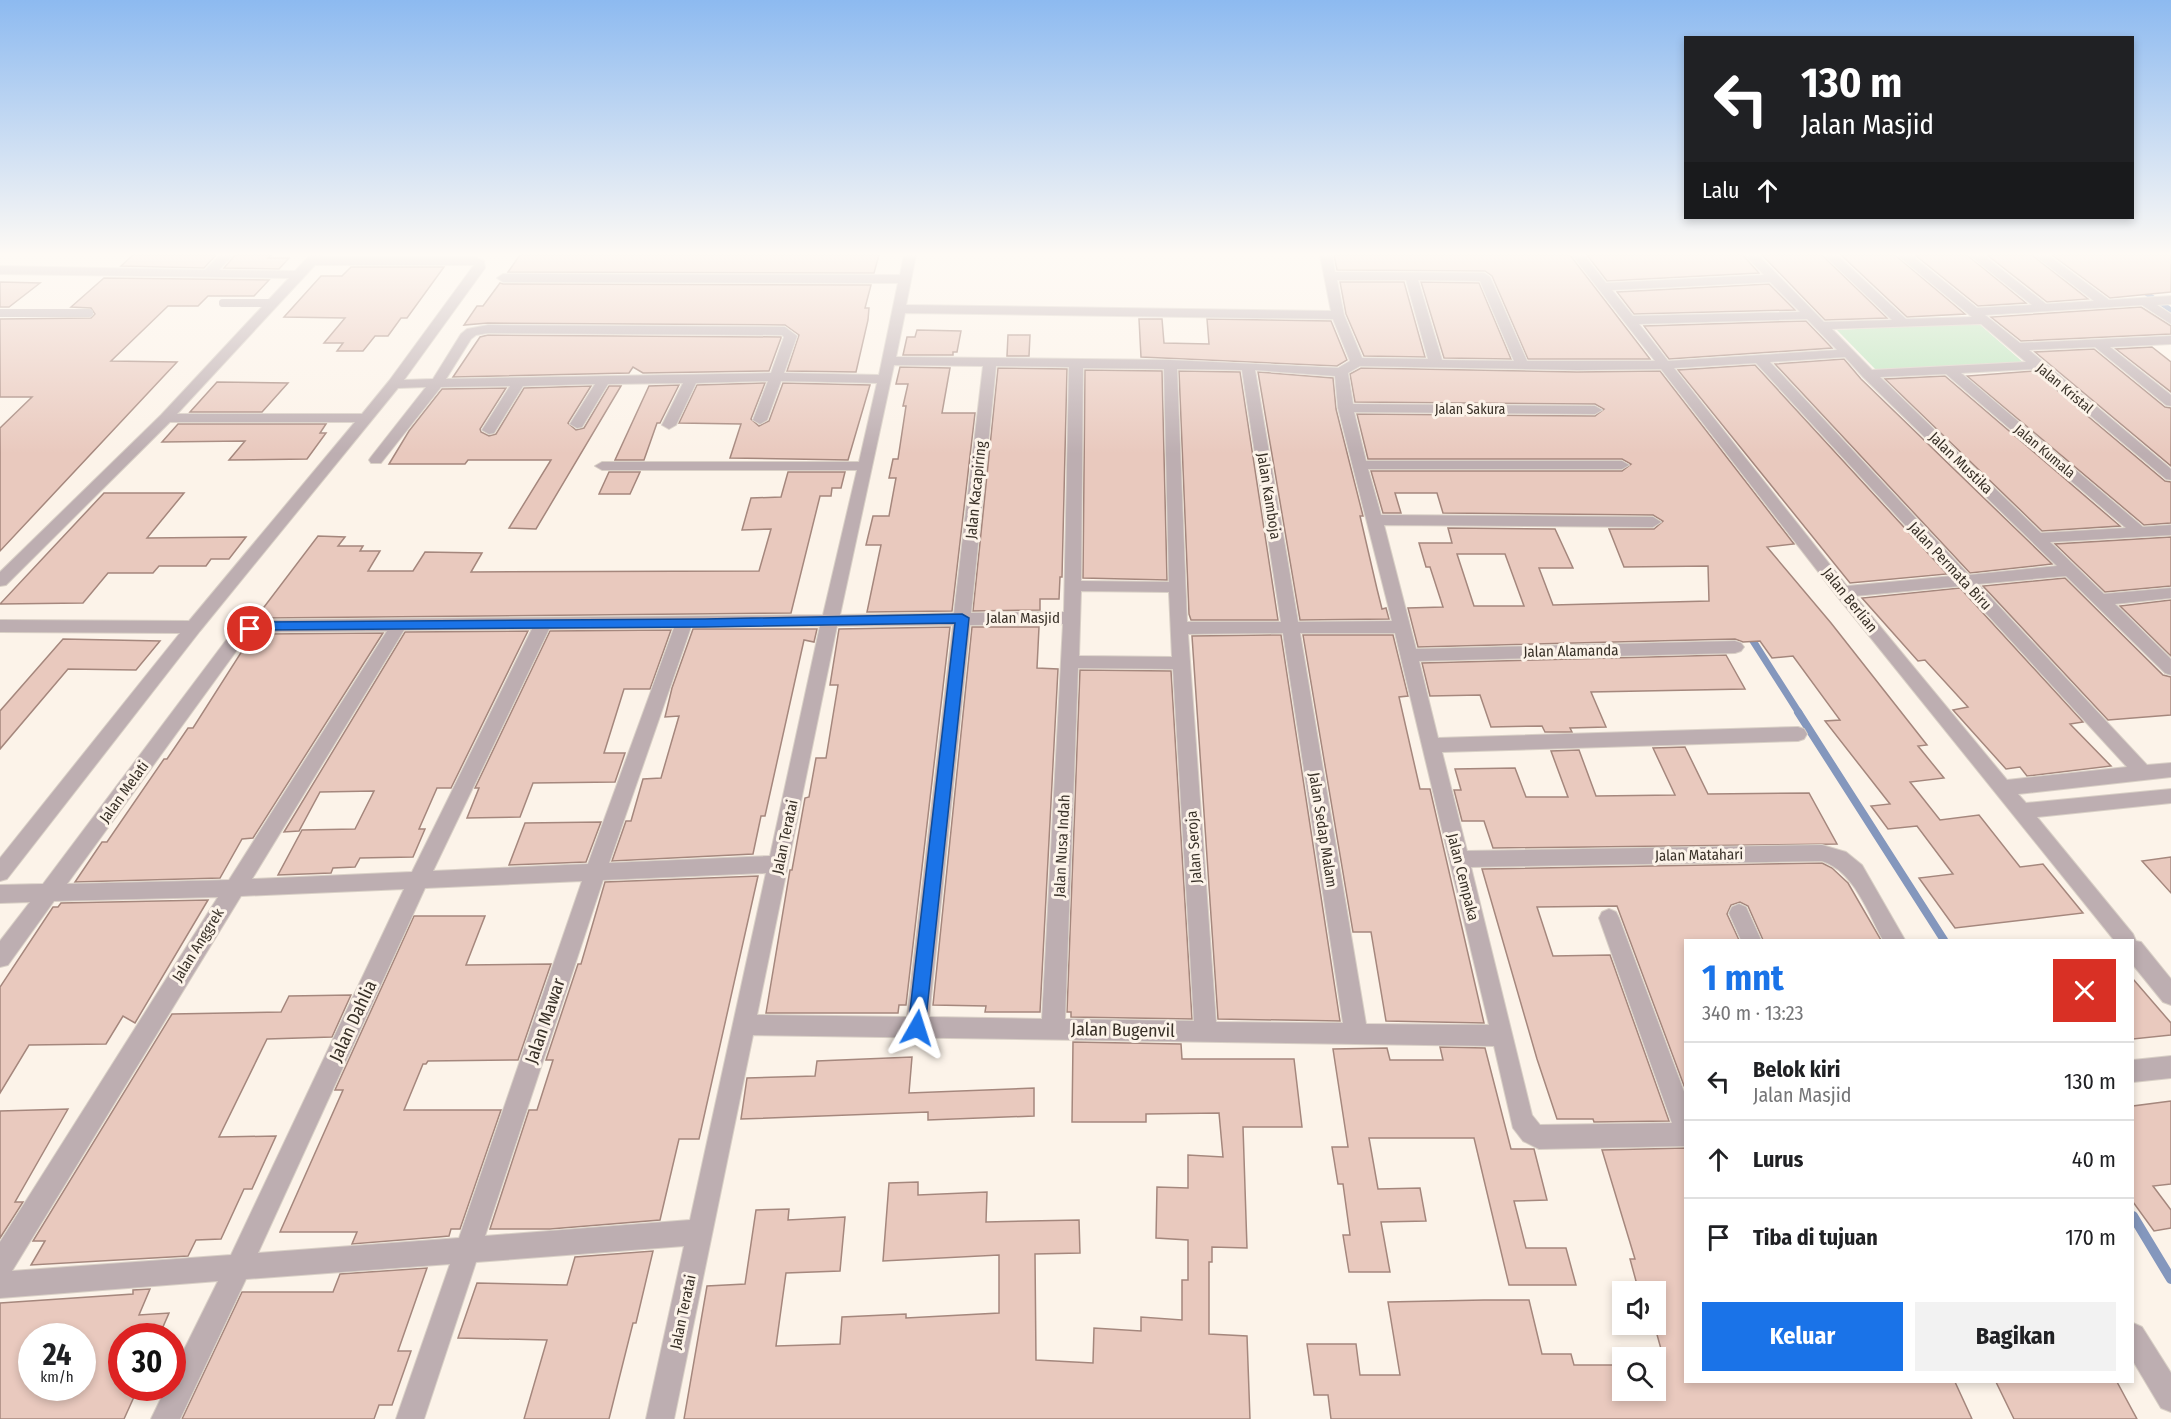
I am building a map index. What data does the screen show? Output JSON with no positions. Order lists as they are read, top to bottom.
{
  "streets": {
    "street": [
      "Jalan Kristal",
      "Jalan Sakura",
      "Jalan Kumala",
      "Jalan Mustika",
      "Jalan Kacapiring",
      "Jalan Kamboja",
      "Jalan Permata Biru",
      "Jalan Berlian",
      "Jalan Masjid",
      "Jalan Alamanda",
      "Jalan Melati",
      "Jalan Sedap Malam",
      "Jalan Teratai",
      "Jalan Nusa Indah",
      "Jalan Seroja",
      "Jalan Matahari",
      "Jalan Cempaka",
      "Jalan Anggrek",
      "Jalan Dahlia",
      "Jalan Mawar",
      "Jalan Bugenvil"
    ]
  },
  "crossings": [
    ["Jalan Kacapiring", "Jalan Masjid"],
    ["Jalan Kacapiring", "Jalan Bugenvil"],
    ["Jalan Kamboja", "Jalan Sedap Malam"],
    ["Jalan Masjid", "Jalan Melati"],
    ["Jalan Masjid", "Jalan Teratai"],
    ["Jalan Masjid", "Jalan Nusa Indah"],
    ["Jalan Masjid", "Jalan Anggrek"],
    ["Jalan Masjid", "Jalan Dahlia"],
    ["Jalan Masjid", "Jalan Mawar"],
    ["Jalan Alamanda", "Jalan Cempaka"],
    ["Jalan Sedap Malam", "Jalan Bugenvil"],
    ["Jalan Teratai", "Jalan Bugenvil"],
    ["Jalan Nusa Indah", "Jalan Bugenvil"],
    ["Jalan Seroja", "Jalan Bugenvil"],
    ["Jalan Matahari", "Jalan Cempaka"],
    ["Jalan Cempaka", "Jalan Bugenvil"]
  ],
  "page": {
    "turn": ["130 m", "Jalan Masjid"],
    "then": "Lalu",
    "heading": ["1 mnt", "340 m · 13:23"],
    "list": [
      {
        "name": "Belok kiri",
        "note": "Jalan Masjid",
        "value": "130 m"
      },
      {
        "name": "Lurus",
        "value": "40 m"
      },
      {
        "name": "Tiba di tujuan",
        "value": "170 m"
      }
    ],
    "buttons": ["Keluar", "Bagikan"],
    "speed": "24 km/h",
    "limit": "30"
  }
}
